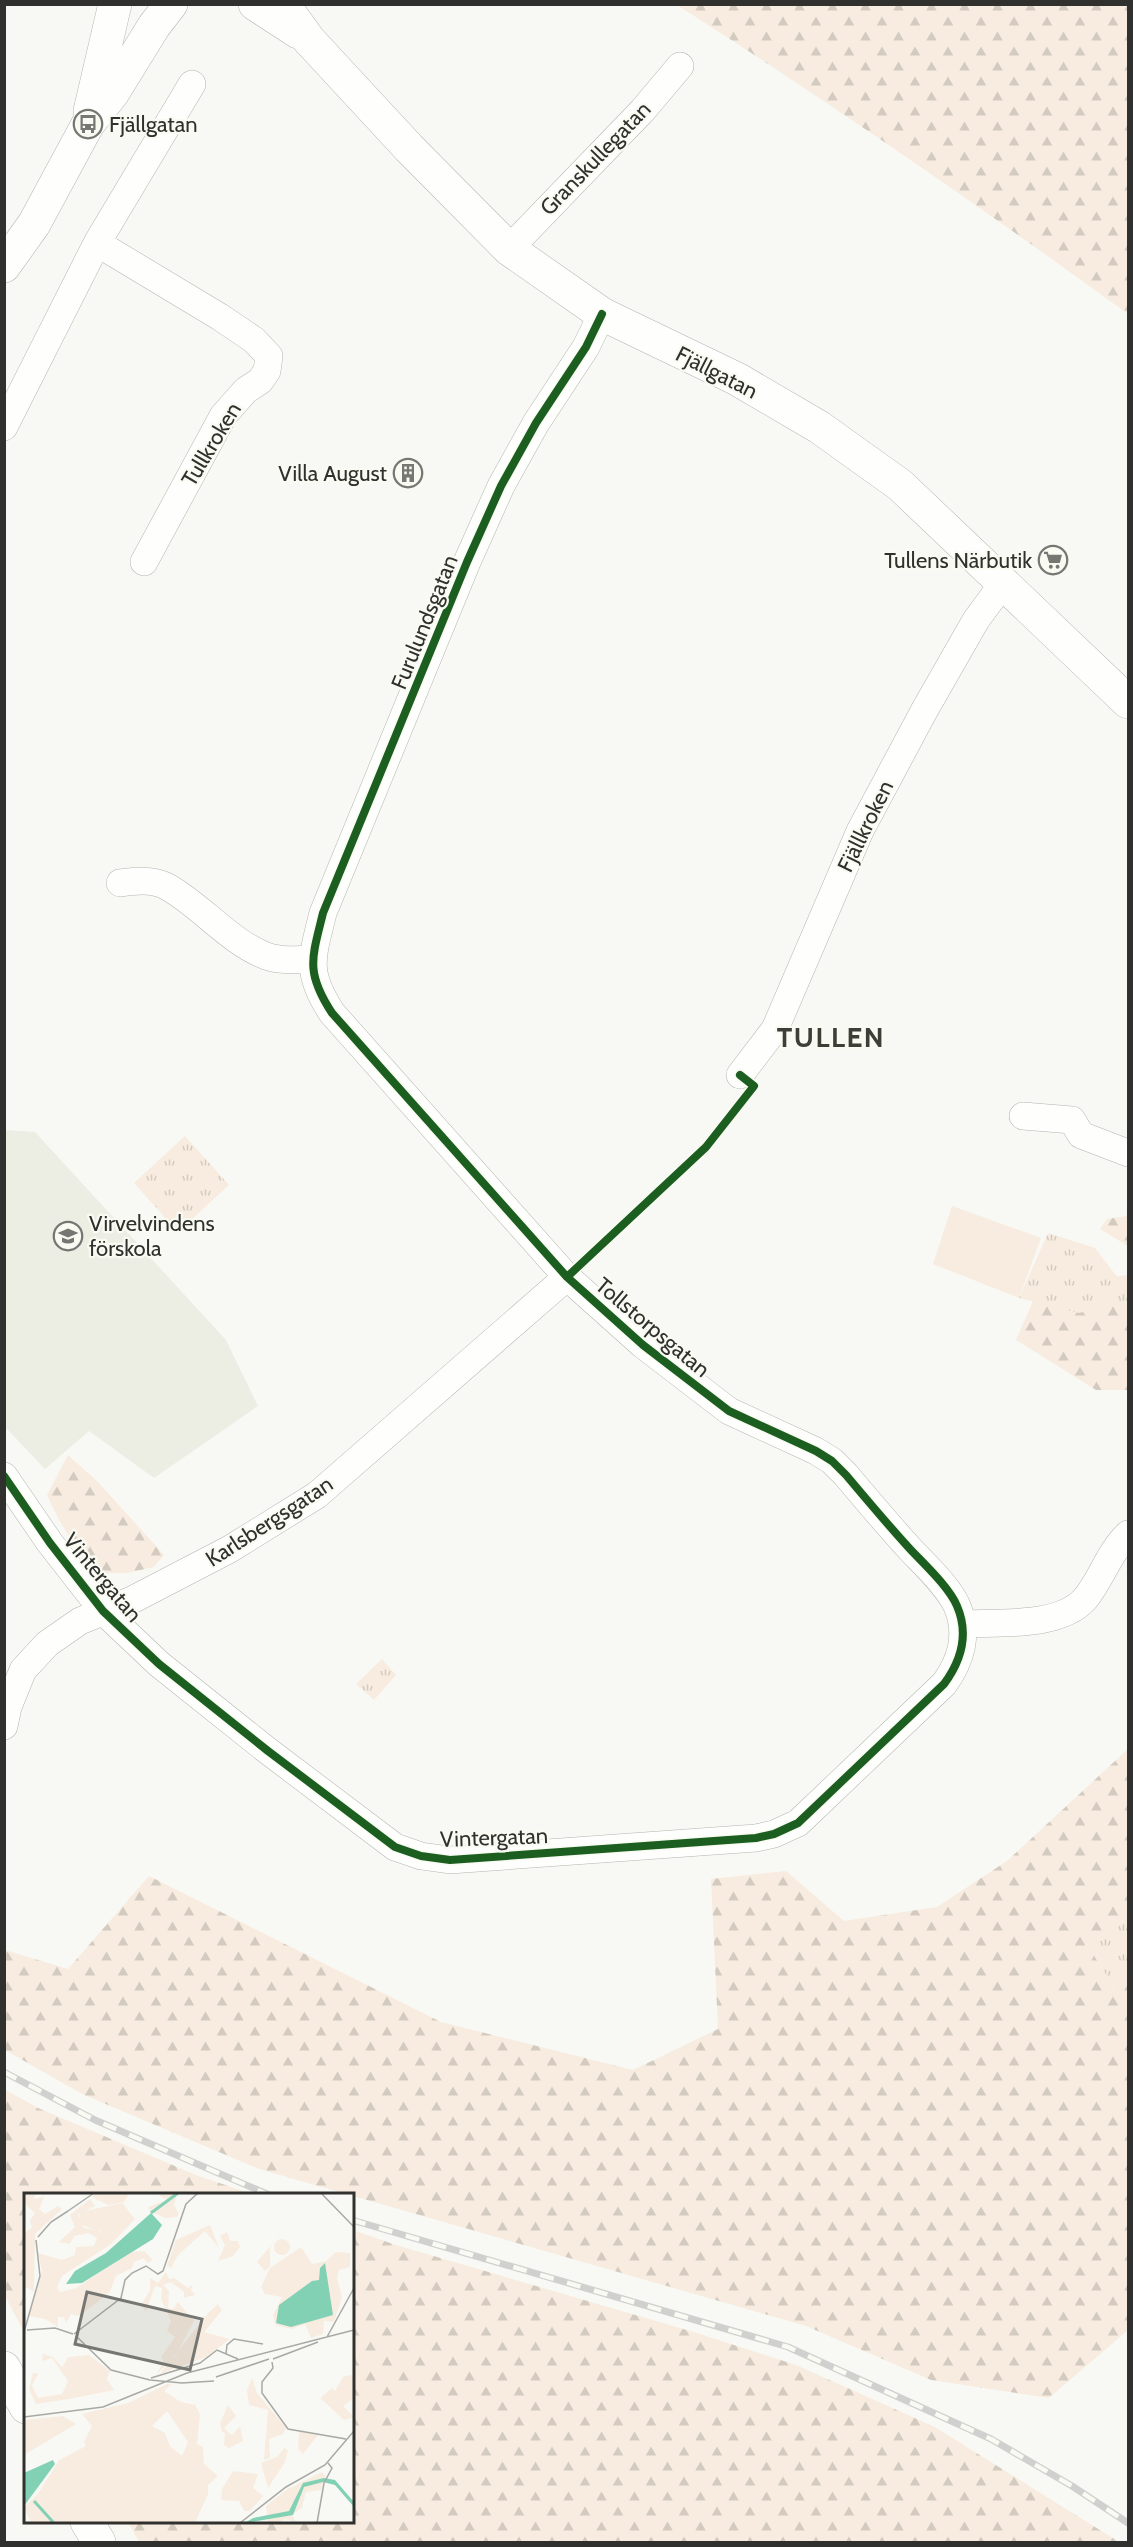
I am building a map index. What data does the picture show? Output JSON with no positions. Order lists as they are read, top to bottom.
{
  "streets": {
    "main road": ["Fjällgatan"],
    "street": [
      "Granskullegatan",
      "Tullkroken",
      "Furulundsgatan",
      "Fjällkroken",
      "Tollstorpsgatan",
      "Karlsbergsgatan",
      "Vintergatan"
    ]
  },
  "crossings": [
    ["Granskullegatan", "Fjällgatan"],
    ["Fjällgatan", "Furulundsgatan"],
    ["Fjällgatan", "Fjällkroken"],
    ["Furulundsgatan", "Tollstorpsgatan"],
    ["Tollstorpsgatan", "Karlsbergsgatan"],
    ["Tollstorpsgatan", "Vintergatan"],
    ["Karlsbergsgatan", "Vintergatan"]
  ],
  "districts": ["TULLEN"],
  "places": {
    "bus stop": ["Fjällgatan"],
    "building": ["Villa August"],
    "supermarket": ["Tullens Närbutik"],
    "school or university": ["Virvelvindens förskola"]
  }
}
